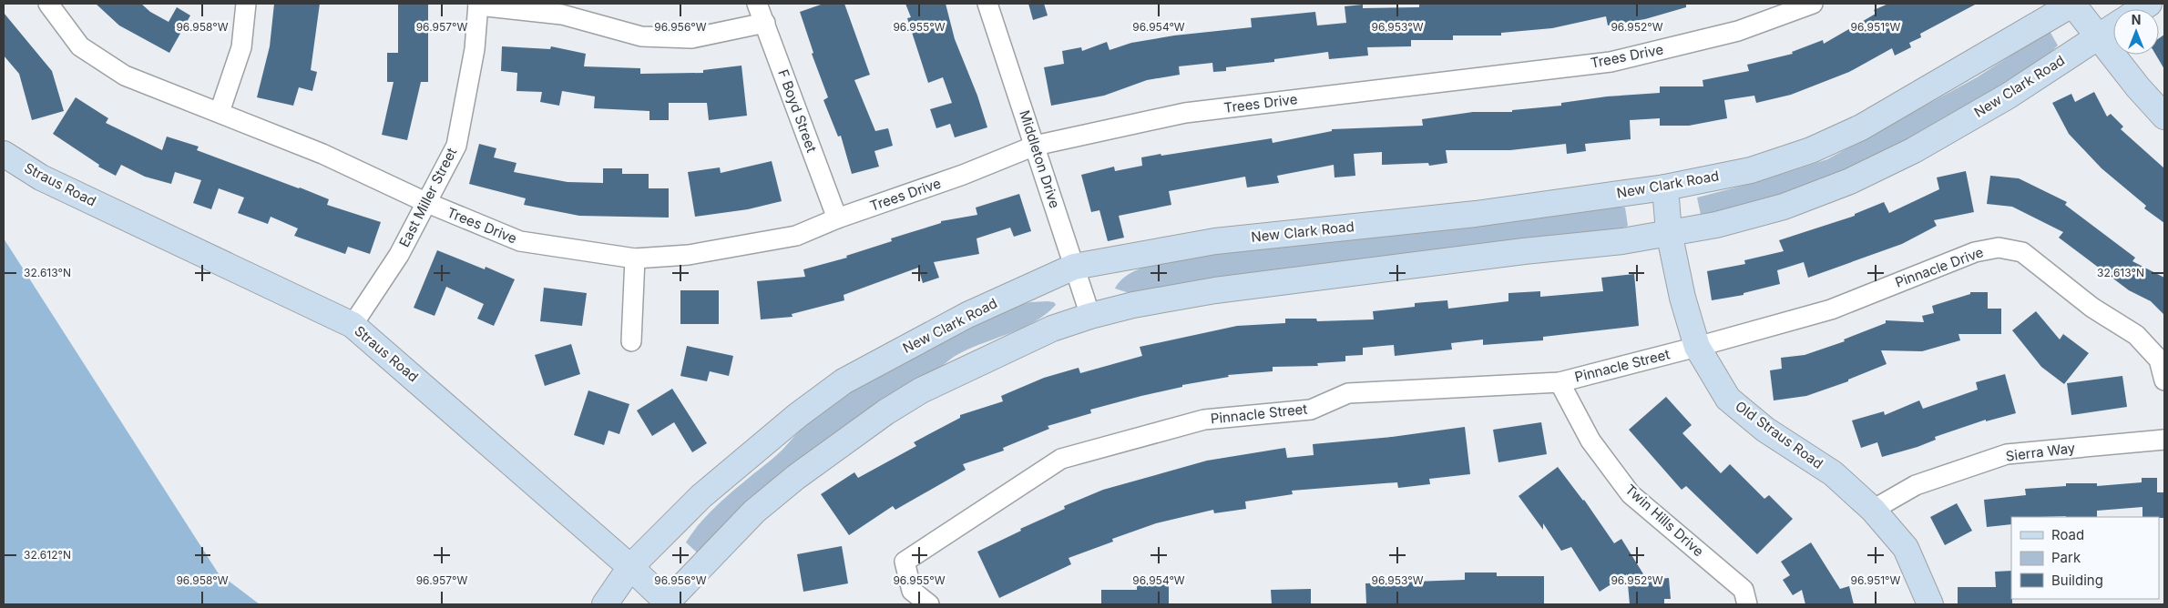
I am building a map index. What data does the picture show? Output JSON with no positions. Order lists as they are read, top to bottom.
{
  "streets": {
    "main road": ["New Clark Road", "Straus Road", "Old Straus Road"],
    "street": [
      "Trees Drive",
      "F Boyd Street",
      "Middleton Drive",
      "East Miller Street",
      "Pinnacle Drive",
      "Pinnacle Street",
      "Sierra Way",
      "Twin Hills Drive"
    ]
  },
  "crossings": [
    ["Trees Drive", "F Boyd Street"],
    ["Trees Drive", "Middleton Drive"],
    ["Trees Drive", "East Miller Street"],
    ["New Clark Road", "Middleton Drive"],
    ["New Clark Road", "Straus Road"],
    ["New Clark Road", "Old Straus Road"],
    ["Straus Road", "East Miller Street"],
    ["Pinnacle Drive", "Pinnacle Street"],
    ["Pinnacle Drive", "Old Straus Road"],
    ["Pinnacle Street", "Old Straus Road"],
    ["Pinnacle Street", "Twin Hills Drive"],
    ["Old Straus Road", "Sierra Way"]
  ],
  "legend": ["Road", "Park", "Building"],
  "north": "top",
  "coordinates": [
    "96.958°W",
    "96.957°W",
    "96.956°W",
    "96.955°W",
    "96.954°W",
    "96.953°W",
    "96.952°W",
    "96.951°W",
    "32.613°N",
    "32.612°N"
  ]
}
